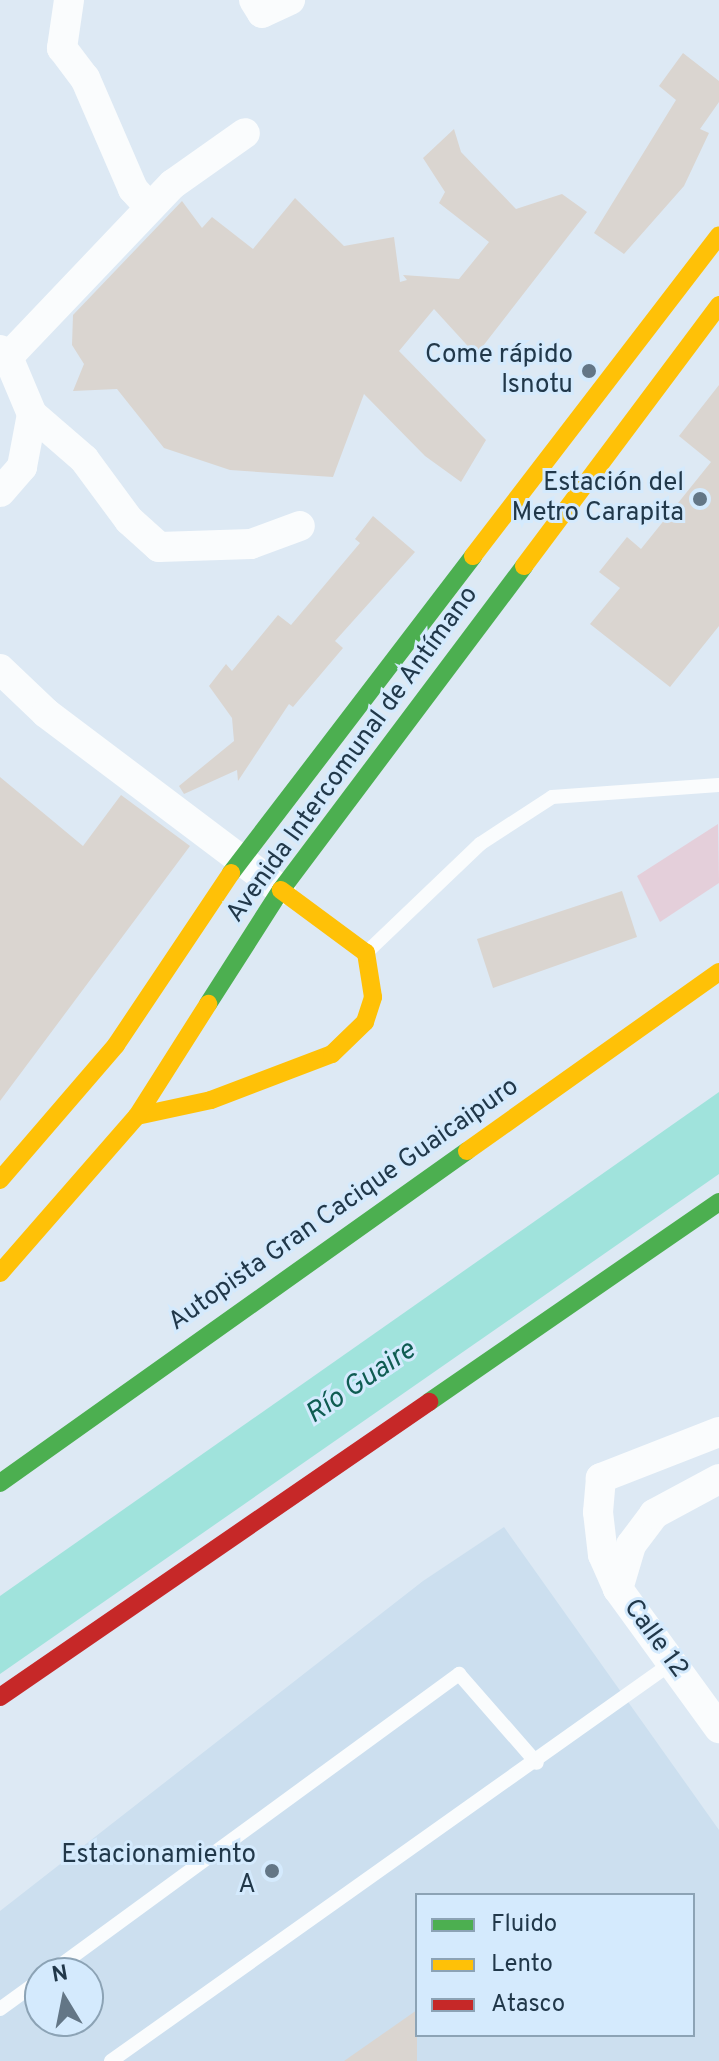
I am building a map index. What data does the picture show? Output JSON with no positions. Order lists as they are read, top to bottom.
{
  "streets": {
    "main road": ["Avenida Intercomunal de Antímano", "Autopista Gran Cacique Guaicaipuro"],
    "street": ["Calle 12"]
  },
  "water": ["Río Guaire"],
  "places": ["Come rápido Isnotu", "Estación del Metro Carapita", "Estacionamiento A"],
  "legend": ["Fluido", "Lento", "Atasco"],
  "north": "top"
}
